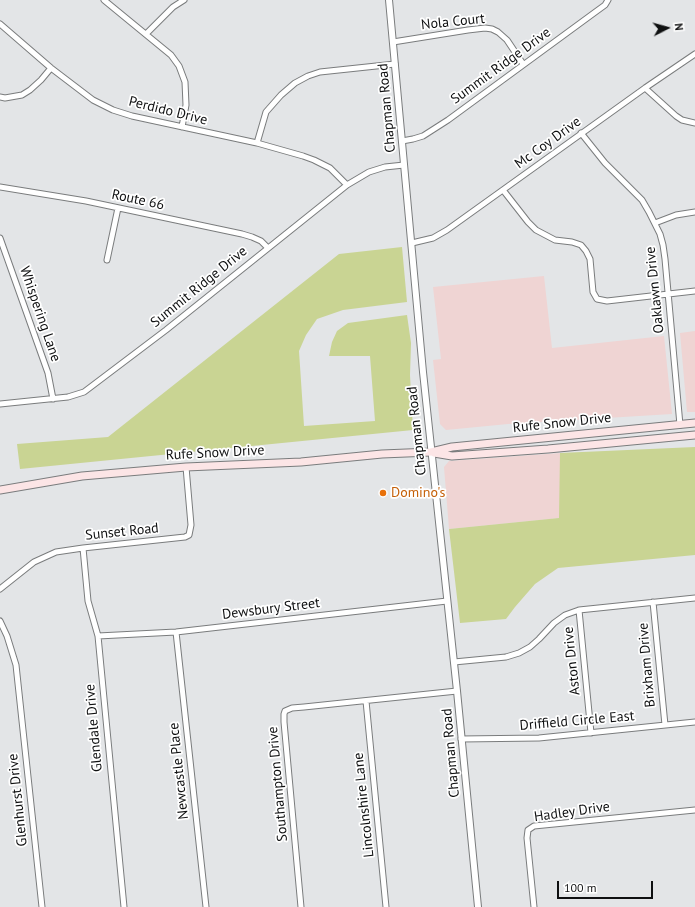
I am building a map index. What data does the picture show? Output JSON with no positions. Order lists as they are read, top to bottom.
{
  "streets": {
    "main road": ["Rufe Snow Drive"],
    "street": [
      "Nola Court",
      "Summit Ridge Drive",
      "Chapman Road",
      "Perdido Drive",
      "Mc Coy Drive",
      "Route 66",
      "Oaklawn Drive",
      "Whispering Lane",
      "Sunset Road",
      "Dewsbury Street",
      "Aston Drive",
      "Brixham Drive",
      "Driffield Circle East",
      "Glendale Drive",
      "Newcastle Place",
      "Southampton Drive",
      "Glenhurst Drive",
      "Lincolnshire Lane",
      "Hadley Drive"
    ]
  },
  "crossings": [
    ["Nola Court", "Summit Ridge Drive"],
    ["Nola Court", "Chapman Road"],
    ["Summit Ridge Drive", "Chapman Road"],
    ["Summit Ridge Drive", "Perdido Drive"],
    ["Summit Ridge Drive", "Route 66"],
    ["Summit Ridge Drive", "Whispering Lane"],
    ["Chapman Road", "Mc Coy Drive"],
    ["Chapman Road", "Rufe Snow Drive"],
    ["Chapman Road", "Dewsbury Street"],
    ["Chapman Road", "Driffield Circle East"],
    ["Chapman Road", "Southampton Drive"],
    ["Mc Coy Drive", "Oaklawn Drive"],
    ["Oaklawn Drive", "Rufe Snow Drive"],
    ["Rufe Snow Drive", "Sunset Road"],
    ["Sunset Road", "Glendale Drive"],
    ["Dewsbury Street", "Glendale Drive"],
    ["Dewsbury Street", "Newcastle Place"],
    ["Aston Drive", "Driffield Circle East"],
    ["Brixham Drive", "Driffield Circle East"],
    ["Southampton Drive", "Lincolnshire Lane"]
  ],
  "places": ["Domino's"],
  "scale_bar": "100 m",
  "north": "right"
}
